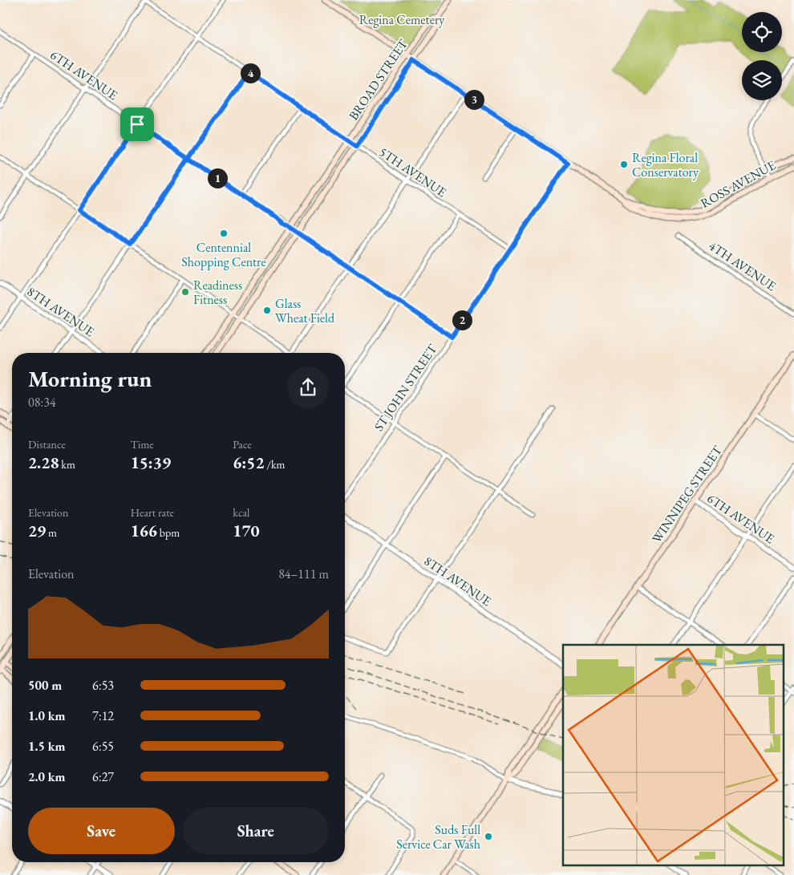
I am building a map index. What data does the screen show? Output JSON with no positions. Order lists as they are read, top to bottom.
{
  "streets": {
    "main road": ["BROAD STREET", "ROSS AVENUE", "WINNIPEG STREET"],
    "street": [
      "6TH AVENUE",
      "5TH AVENUE",
      "4TH AVENUE",
      "8TH AVENUE",
      "ST JOHN STREET"
    ]
  },
  "crossings": [
    ["6TH AVENUE", "BROAD STREET"],
    ["6TH AVENUE", "5TH AVENUE"],
    ["6TH AVENUE", "ST JOHN STREET"],
    ["6TH AVENUE", "WINNIPEG STREET"],
    ["BROAD STREET", "5TH AVENUE"],
    ["5TH AVENUE", "ST JOHN STREET"]
  ],
  "parks": ["Regina Cemetery"],
  "places": [
    "Regina Floral Conservatory",
    "Centennial Shopping Centre",
    "Readiness Fitness",
    "Glass Wheat Field",
    "Suds Full Service Car Wash"
  ],
  "page": {
    "pins": [
      "4",
      "3",
      "1",
      "2"
    ],
    "heading": ["Morning run", "08:34"],
    "stats": [
      ["Distance", "2.28 km"],
      ["Time", "15:39"],
      ["Pace", "6:52 /km"],
      ["Elevation", "29 m"],
      ["Heart rate", "166 bpm"],
      ["kcal", "170"]
    ],
    "chart": ["Elevation", "84–111 m"],
    "list": [
      {
        "name": "500 m",
        "note": "6:53"
      },
      {
        "name": "1.0 km",
        "note": "7:12"
      },
      {
        "name": "1.5 km",
        "note": "6:55"
      },
      {
        "name": "2.0 km",
        "note": "6:27"
      }
    ],
    "buttons": ["Save", "Share"]
  }
}
